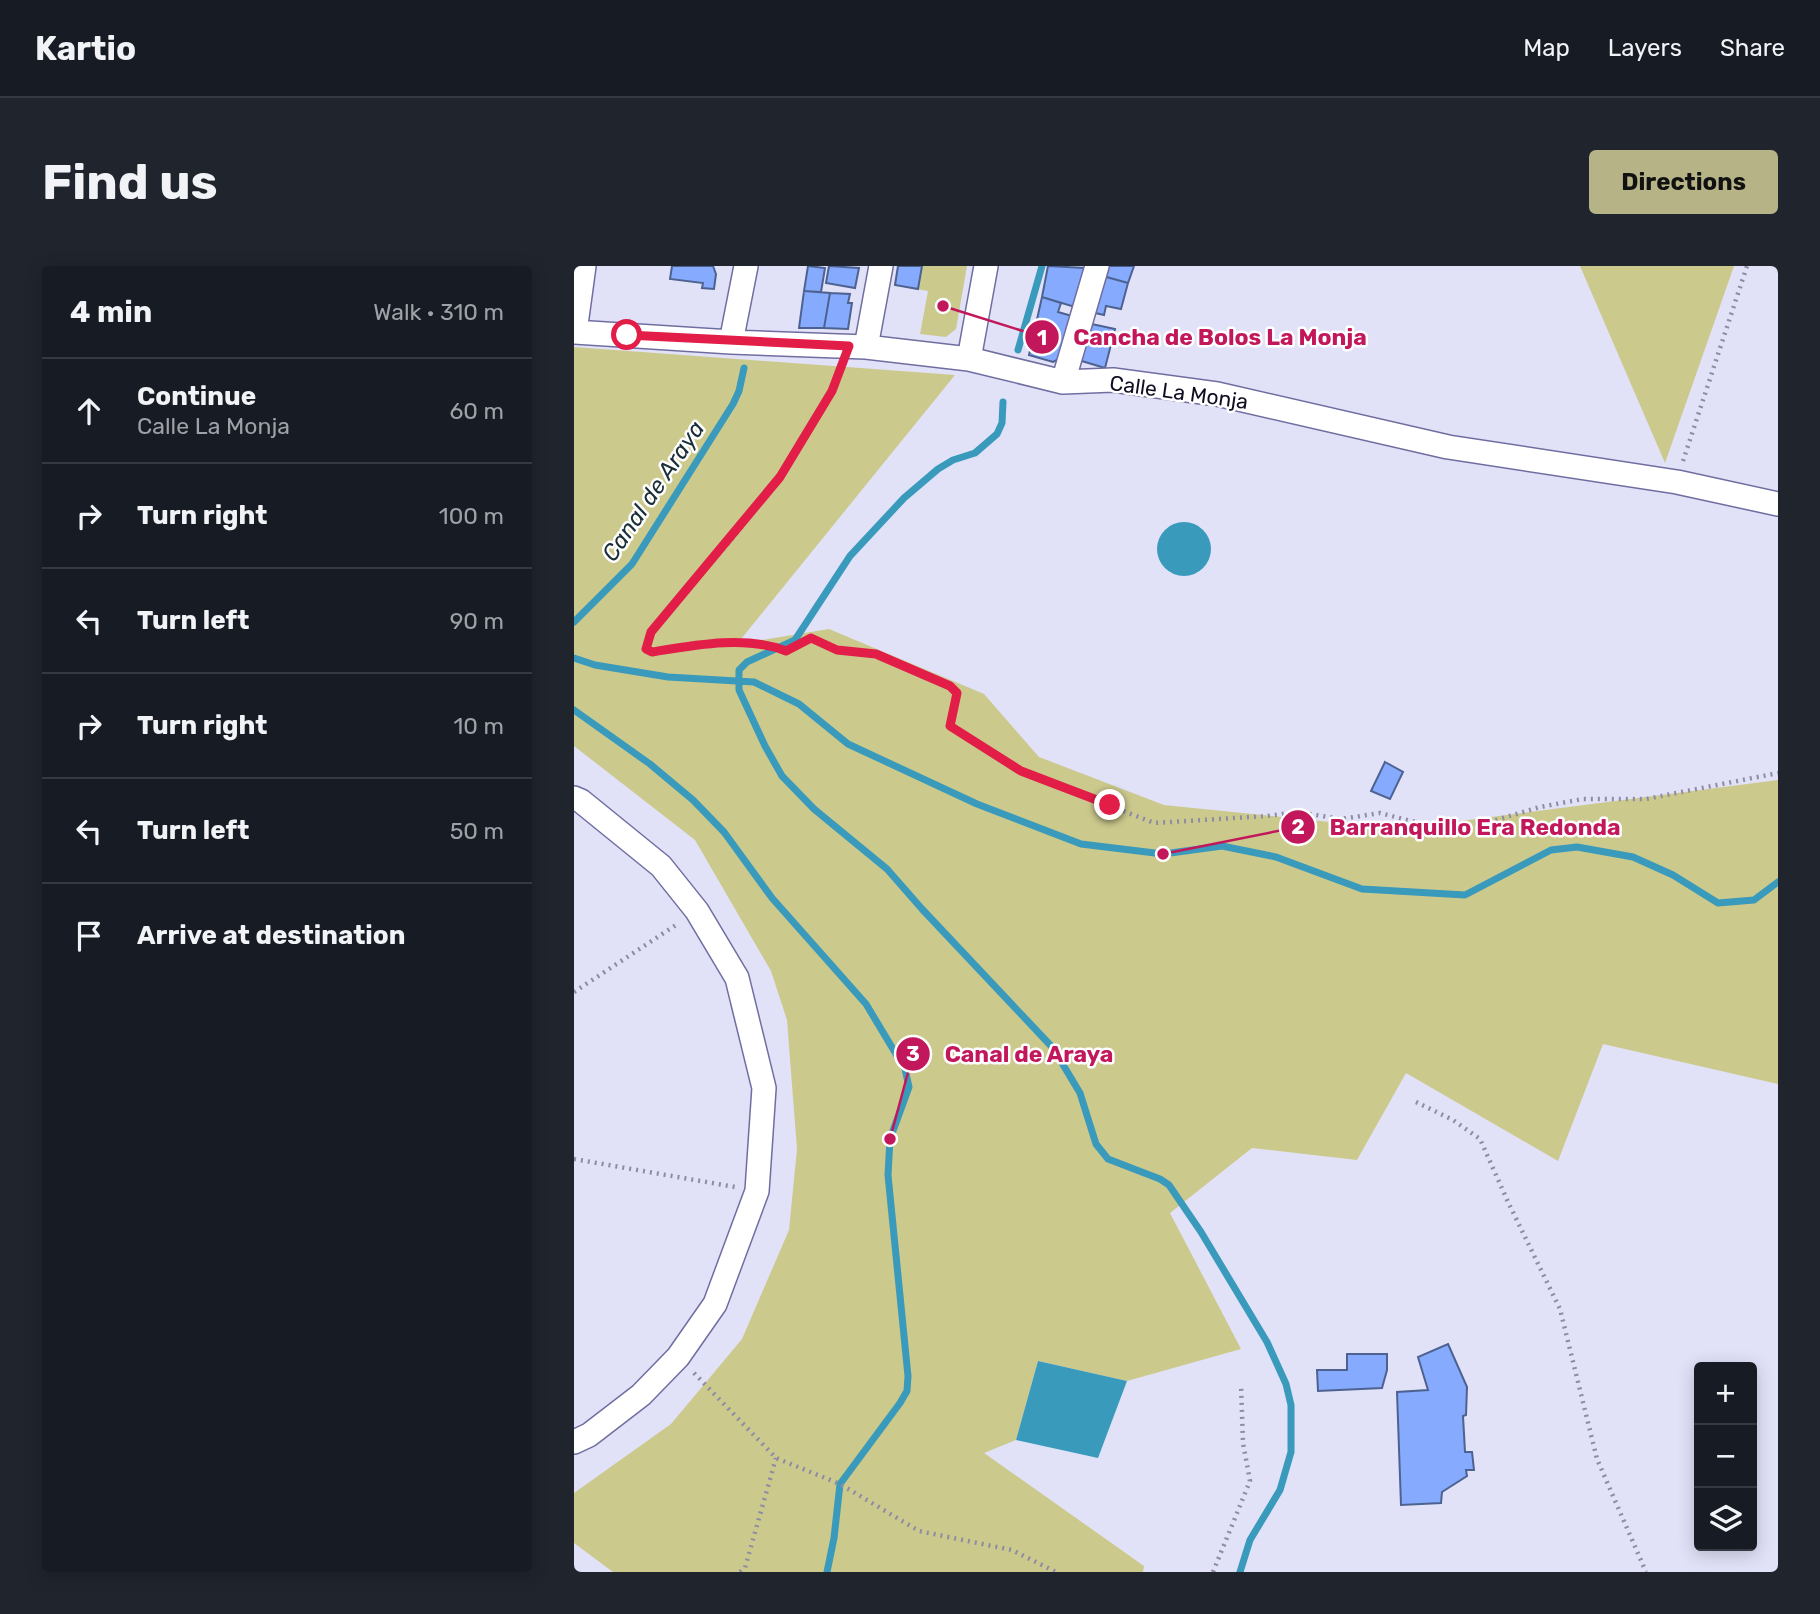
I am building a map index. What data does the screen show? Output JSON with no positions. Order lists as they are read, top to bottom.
{
  "streets": {
    "street": ["Calle La Monja"]
  },
  "water": ["Canal de Araya"],
  "places": ["Cancha de Bolos La Monja", "Barranquillo Era Redonda", "Canal de Araya"],
  "page": {
    "header": "Kartio",
    "nav": ["Map", "Layers", "Share"],
    "buttons": "Directions",
    "title": "Find us",
    "heading": ["4 min", "Walk · 310 m"],
    "list": [
      ["Continue", "Calle La Monja", "60 m"],
      ["Turn right", "100 m"],
      ["Turn left", "90 m"],
      ["Turn right", "10 m"],
      ["Turn left", "50 m"],
      "Arrive at destination"
    ],
    "map_buttons": ["+", "−"]
  }
}
